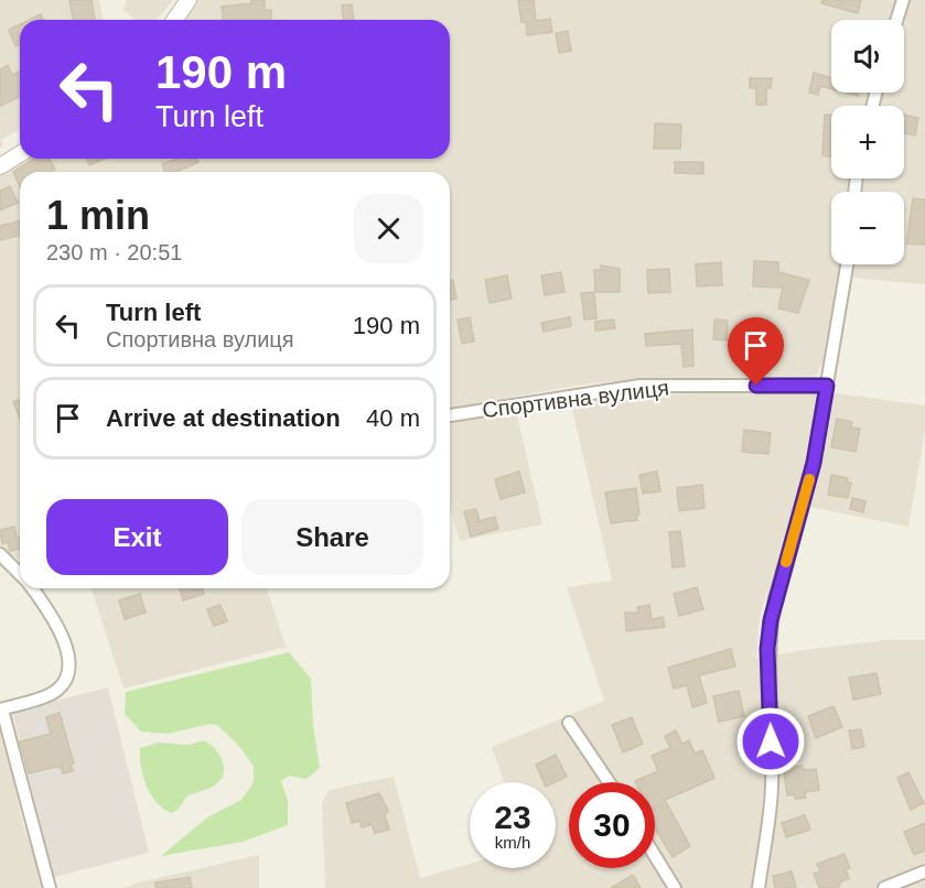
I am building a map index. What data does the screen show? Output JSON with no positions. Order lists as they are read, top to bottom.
{
  "streets": {
    "street": ["Спортивна вулиця"]
  },
  "page": {
    "map_buttons": ["+", "−"],
    "turn": ["190 m", "Turn left"],
    "heading": ["1 min", "230 m · 20:51"],
    "list": [
      {
        "name": "Turn left",
        "note": "Спортивна вулиця",
        "value": "190 m"
      },
      {
        "name": "Arrive at destination",
        "value": "40 m"
      }
    ],
    "buttons": ["Exit", "Share"],
    "speed": "23 km/h",
    "limit": "30"
  }
}
